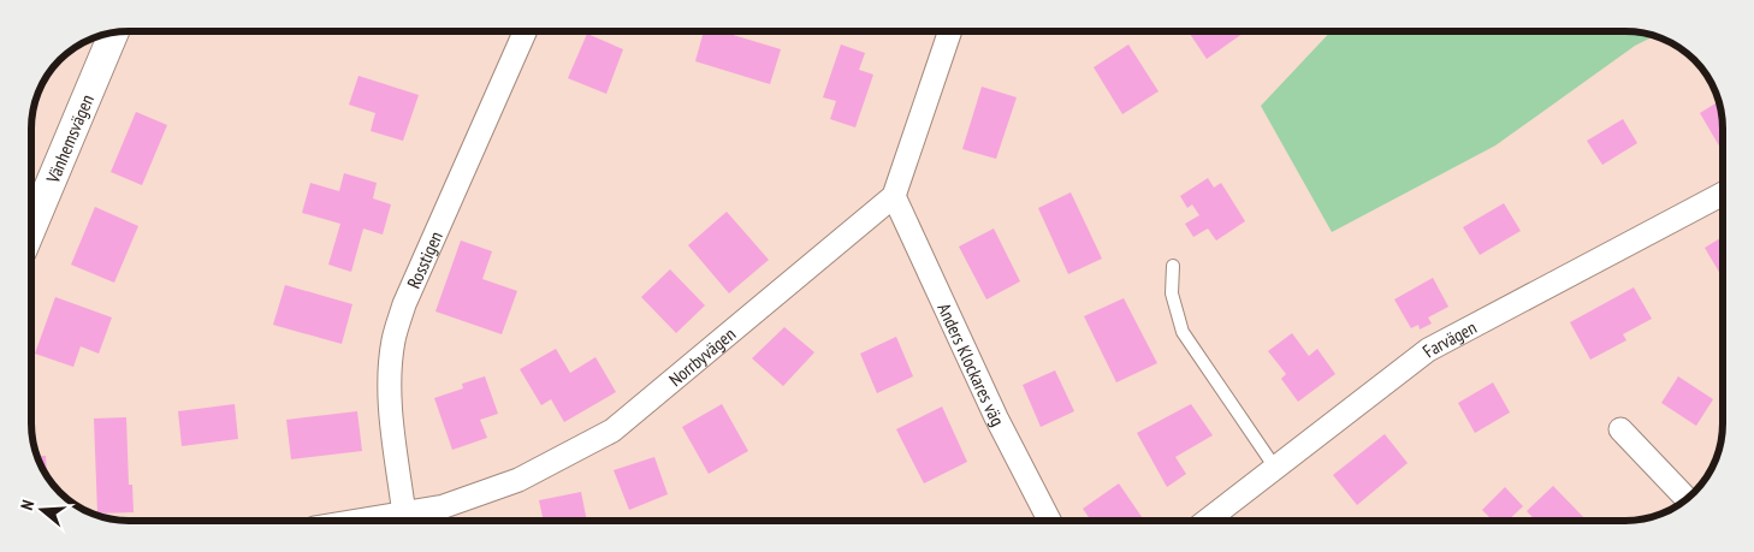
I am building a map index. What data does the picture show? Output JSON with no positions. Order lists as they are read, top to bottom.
{
  "streets": {
    "street": [
      "Vänhemsvägen",
      "Rosstigen",
      "Farvägen",
      "Norrbyvägen",
      "Anders Klockares väg"
    ]
  },
  "crossings": [
    ["Rosstigen", "Norrbyvägen"],
    ["Norrbyvägen", "Anders Klockares väg"]
  ],
  "north": "left"
}
